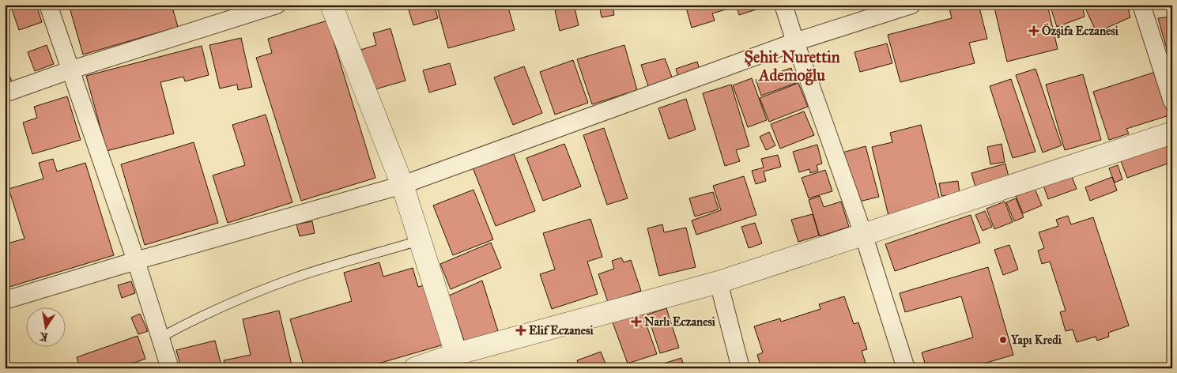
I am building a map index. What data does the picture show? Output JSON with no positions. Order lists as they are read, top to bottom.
{
  "districts": ["Şehit Nurettin Ademoğlu"],
  "places": {
    "health": ["Özşifa Eczanesi", "Narlı Eczanesi", "Elif Eczanesi"],
    "other": ["Yapı Kredi"]
  },
  "north": "bottom"
}
